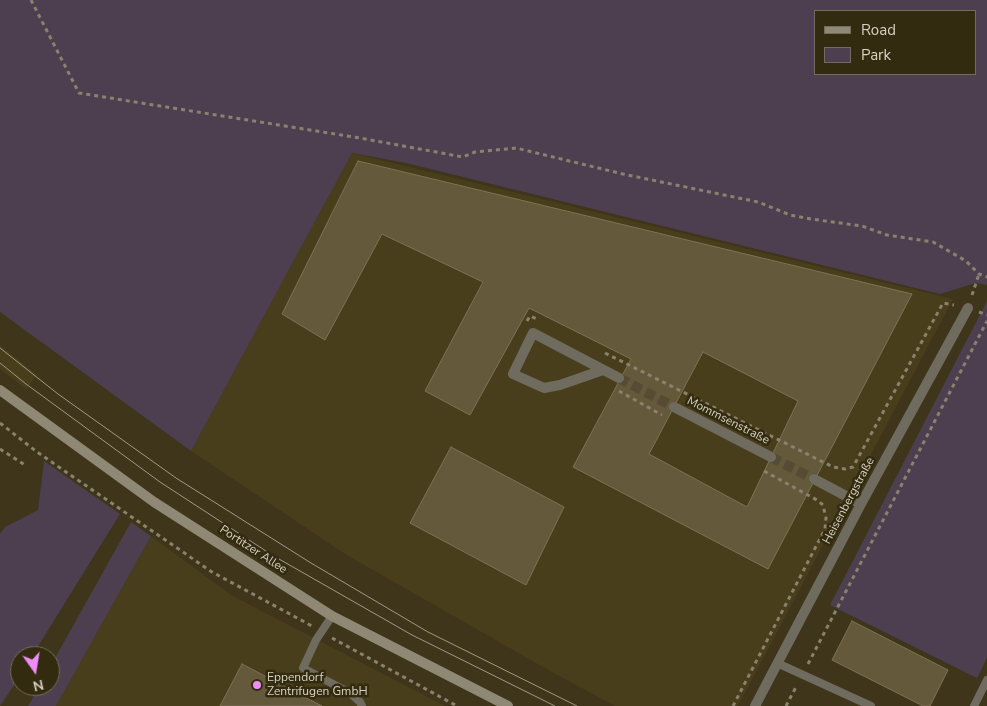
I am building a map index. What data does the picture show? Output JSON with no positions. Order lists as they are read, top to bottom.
{
  "streets": {
    "main road": ["Portitzer Allee"],
    "street": ["Mommsenstraße", "Heisenbergstraße"]
  },
  "places": ["Eppendorf Zentrifugen GmbH"],
  "legend": ["Road", "Park"],
  "north": "bottom"
}
